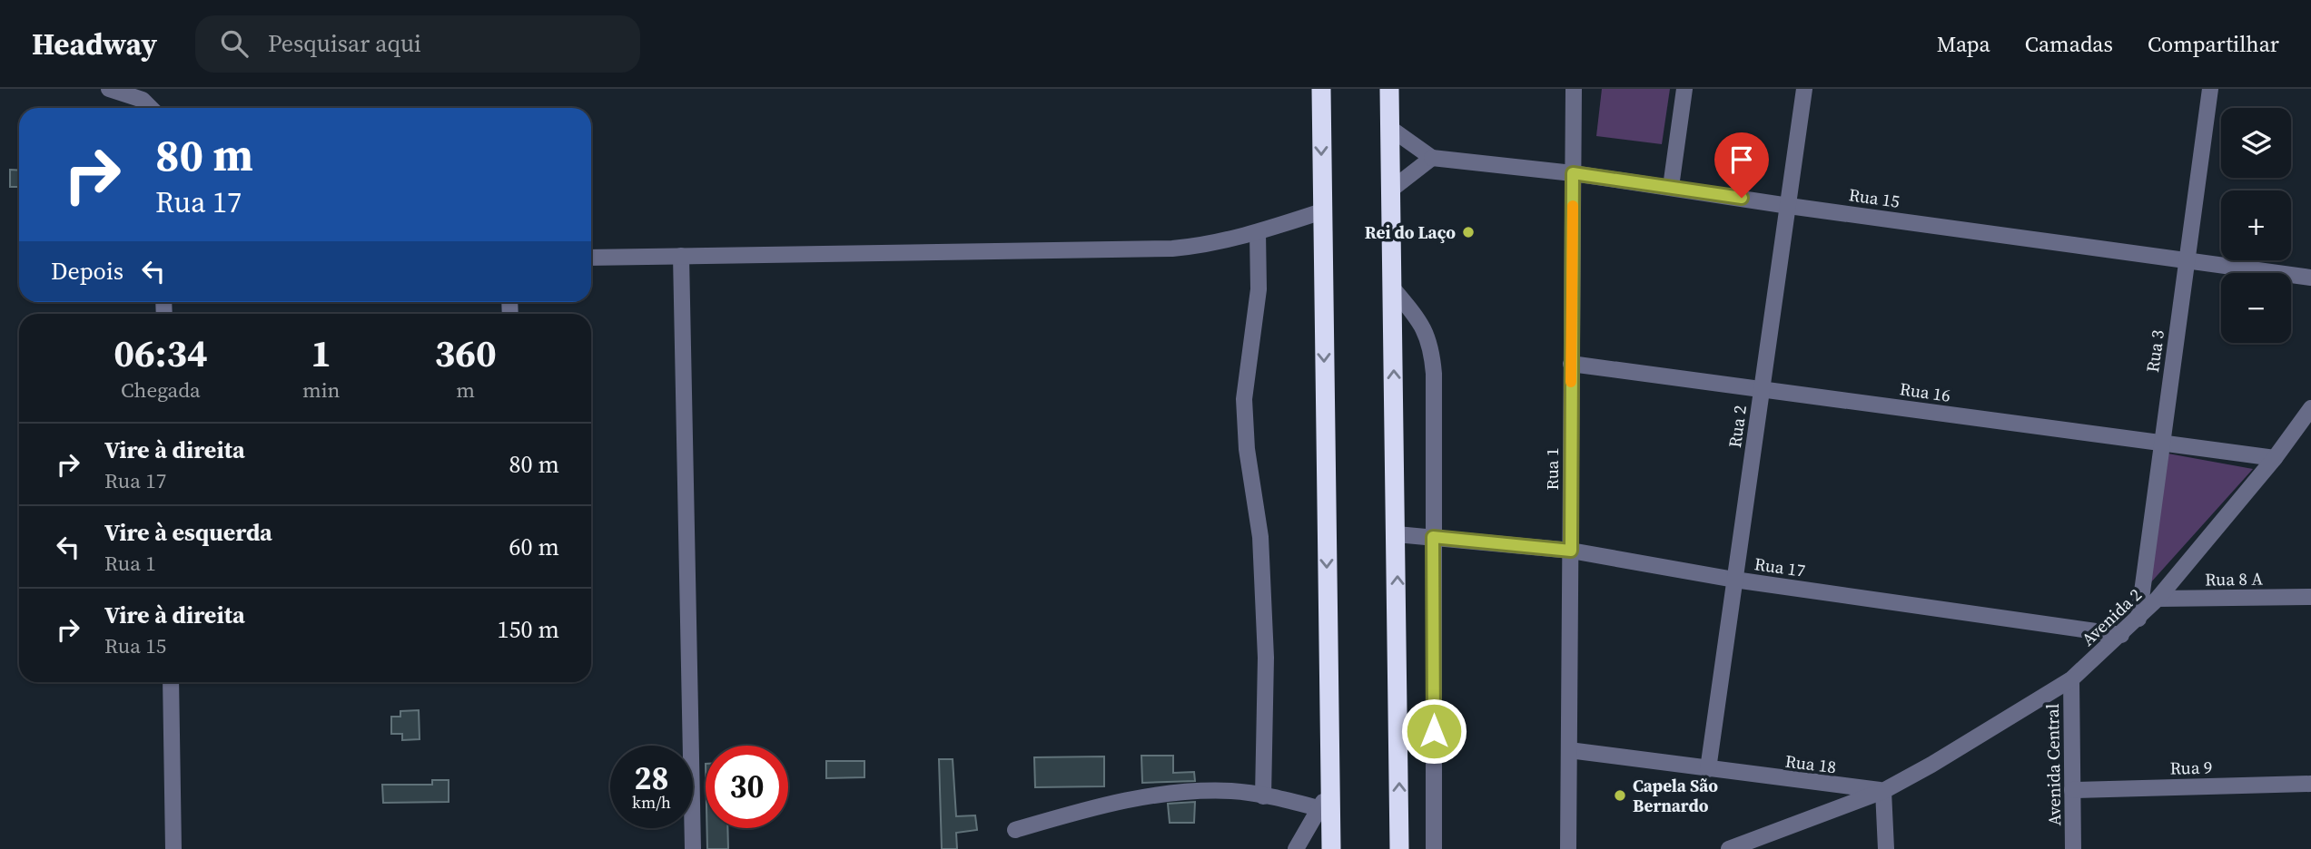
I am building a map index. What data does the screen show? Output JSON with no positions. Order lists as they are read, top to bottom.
{
  "streets": {
    "street": [
      "Rua 15",
      "Rua 3",
      "Rua 16",
      "Rua 2",
      "Rua 1",
      "Rua 17",
      "Rua 8 A",
      "Avenida 2",
      "Rua 18",
      "Avenida Central",
      "Rua 9"
    ]
  },
  "crossings": [
    ["Rua 15", "Rua 3"],
    ["Rua 15", "Rua 2"],
    ["Rua 15", "Rua 1"],
    ["Rua 3", "Rua 16"],
    ["Rua 3", "Avenida 2"],
    ["Rua 16", "Rua 2"],
    ["Rua 16", "Rua 1"],
    ["Rua 16", "Avenida 2"],
    ["Rua 2", "Rua 17"],
    ["Rua 2", "Rua 18"],
    ["Rua 1", "Rua 17"],
    ["Rua 1", "Rua 18"],
    ["Rua 17", "Avenida 2"],
    ["Rua 8 A", "Avenida 2"],
    ["Avenida 2", "Rua 18"],
    ["Avenida 2", "Avenida Central"],
    ["Avenida Central", "Rua 9"]
  ],
  "places": ["Rei do Laço", "Capela São Bernardo"],
  "page": {
    "header": "Headway",
    "search": "Pesquisar aqui",
    "nav": ["Mapa", "Camadas", "Compartilhar"],
    "map_buttons": ["+", "−"],
    "turn": ["80 m", "Rua 17"],
    "then": "Depois",
    "eta": [
      "06:34",
      "Chegada",
      "1",
      "min",
      "360",
      "m"
    ],
    "list": [
      {
        "name": "Vire à direita",
        "note": "Rua 17",
        "value": "80 m"
      },
      {
        "name": "Vire à esquerda",
        "note": "Rua 1",
        "value": "60 m"
      },
      {
        "name": "Vire à direita",
        "note": "Rua 15",
        "value": "150 m"
      }
    ],
    "speed": "28 km/h",
    "limit": "30"
  }
}
